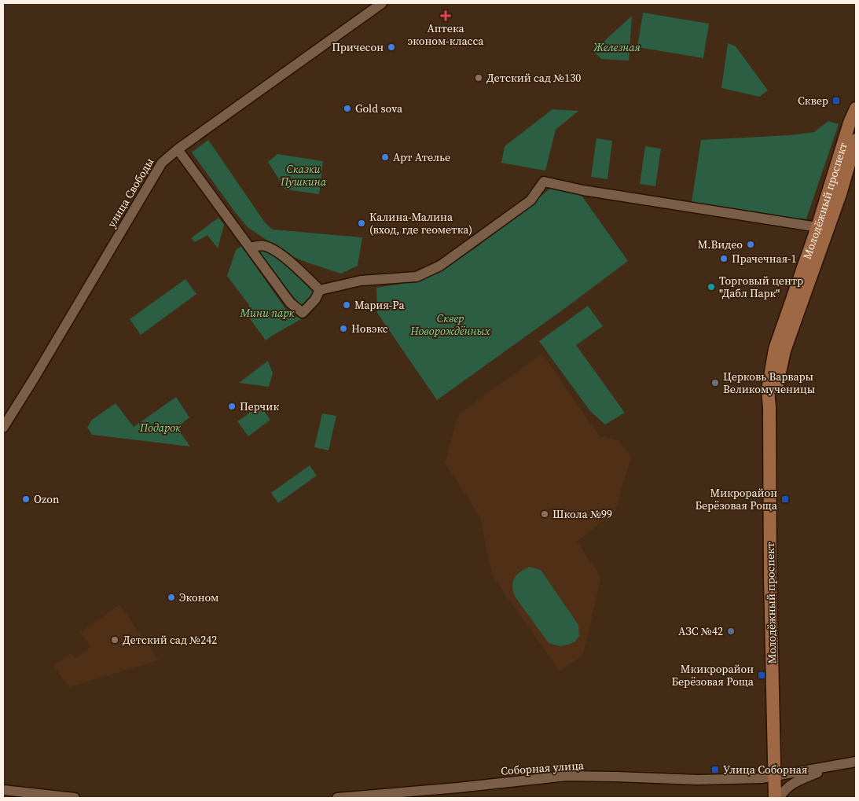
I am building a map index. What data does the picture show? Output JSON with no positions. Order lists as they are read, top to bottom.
{
  "streets": {
    "main road": ["Молодёжный проспект"],
    "street": ["улица Свободы", "Соборная улица"]
  },
  "crossings": [
    ["Молодёжный проспект", "Соборная улица"]
  ],
  "parks": [
    "Железная",
    "Сказки Пушкина",
    "Мини парк",
    "Сквер Новорождённых",
    "Подарок"
  ],
  "places": {
    "health": ["Аптека эконом-класса"],
    "other": [
      "Причесон",
      "Детский сад №130",
      "Gold sova",
      "Арт Ателье",
      "Калина-Малина (вход, где геометка)",
      "М.Видео",
      "Прачечная-1",
      "Торговый центр \"Дабл Парк\"",
      "Мария-Ра",
      "Новэкс",
      "Церковь Варвары Великомученицы",
      "Перчик",
      "Ozon",
      "Школа №99",
      "Эконом",
      "АЗС №42",
      "Детский сад №242"
    ],
    "transit": [
      "Сквер",
      "Микрорайон Берёзовая Роща",
      "Мкикрорайон Берёзовая Роща",
      "Улица Соборная"
    ]
  }
}
